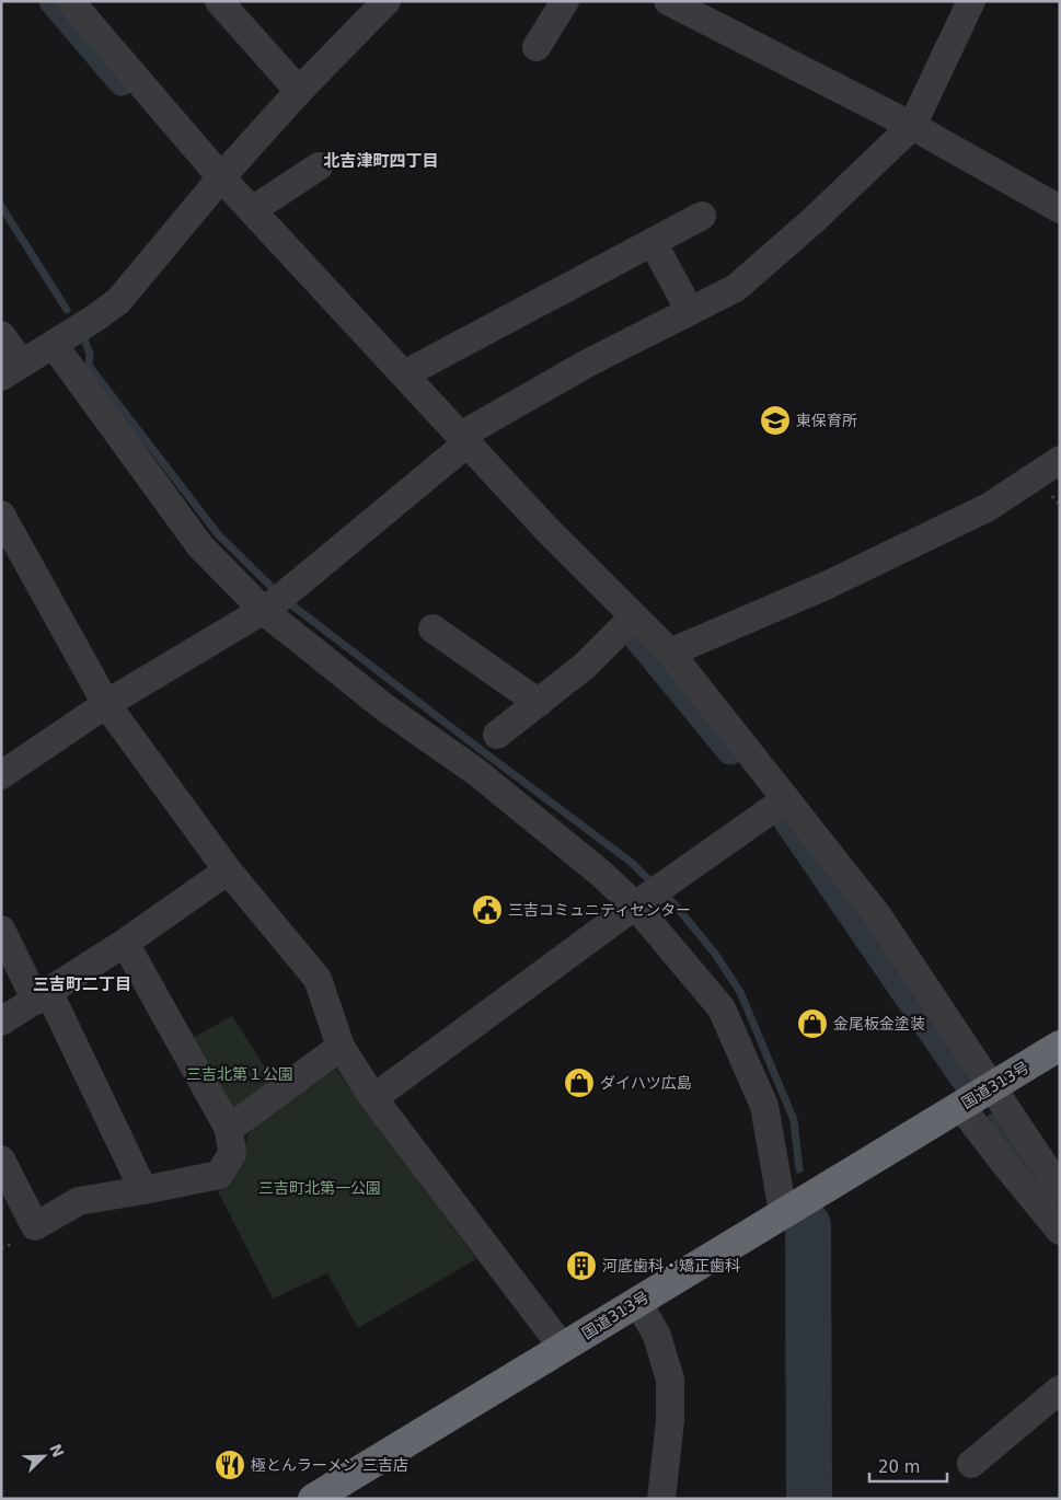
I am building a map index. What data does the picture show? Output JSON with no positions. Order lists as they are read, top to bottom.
{
  "streets": {
    "highway": ["国道313号"]
  },
  "districts": ["北吉津町四丁目", "三吉町二丁目"],
  "parks": ["三吉北第１公園", "三吉町北第一公園"],
  "places": {
    "school or university": ["東保育所"],
    "public building": ["三吉コミュニティセンター"],
    "shop": ["金尾板金塗装", "ダイハツ広島"],
    "building": ["河底歯科・矯正歯科"],
    "restaurant": ["極とんラーメン 三吉店"]
  },
  "scale_bar": "20 m",
  "north": "top right"
}
